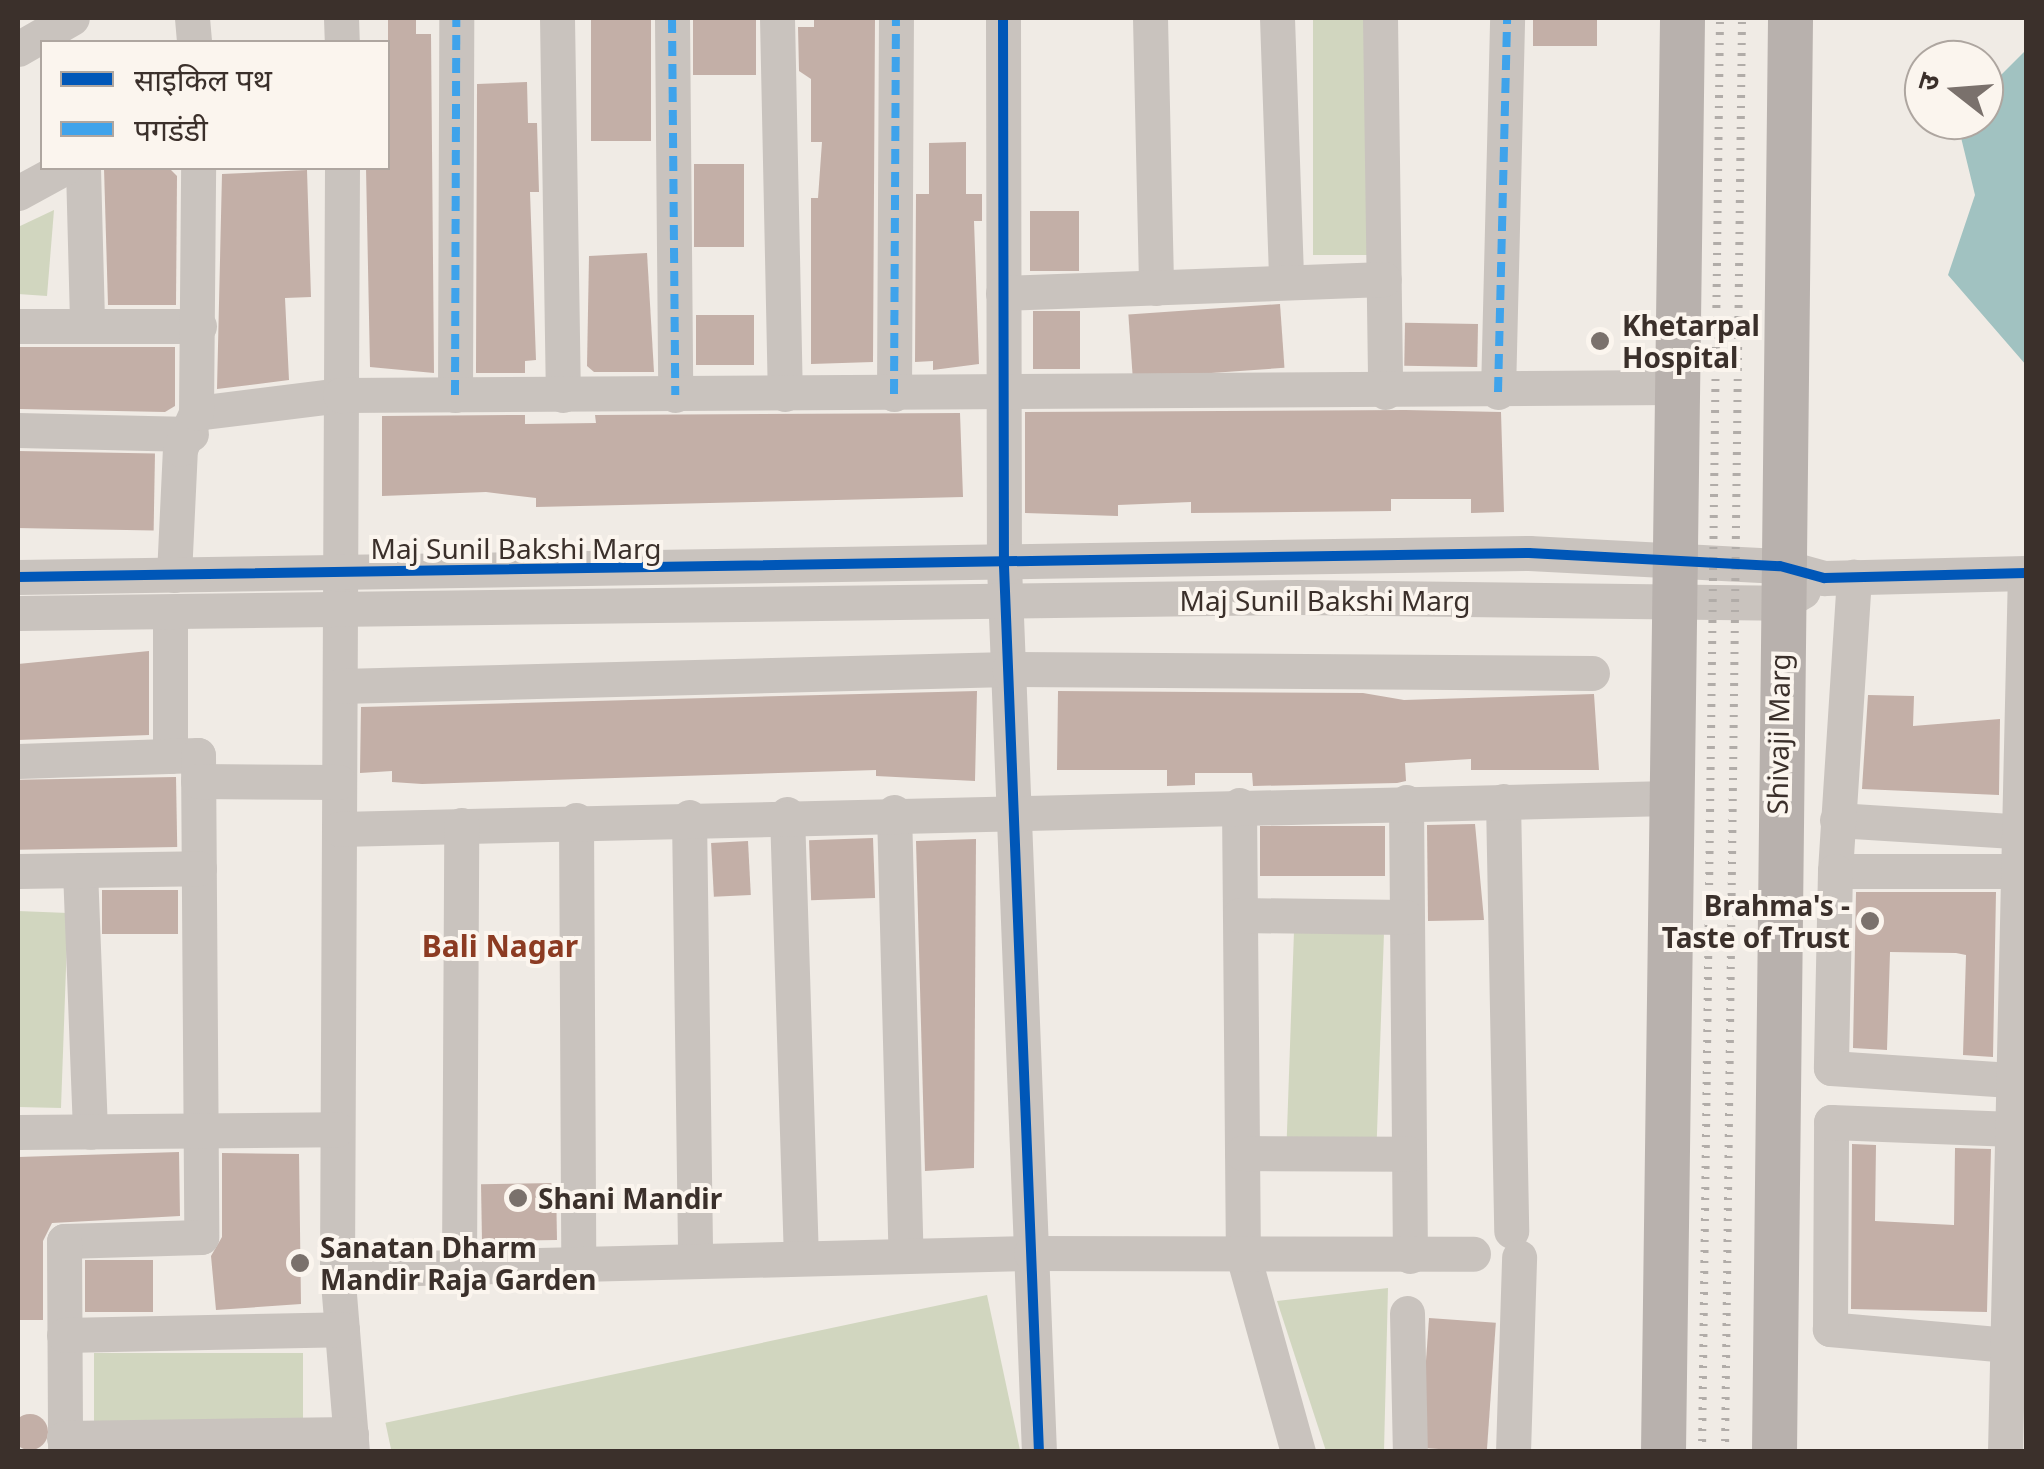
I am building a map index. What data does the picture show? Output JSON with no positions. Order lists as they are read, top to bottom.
{
  "streets": {
    "main road": ["Shivaji Marg"],
    "street": ["Maj Sunil Bakshi Marg"]
  },
  "districts": ["Bali Nagar"],
  "places": [
    "Khetarpal Hospital",
    "Brahma's - Taste of Trust",
    "Shani Mandir",
    "Sanatan Dharm Mandir Raja Garden"
  ],
  "legend": ["साइकिल पथ", "पगडंडी"],
  "north": "left"
}
